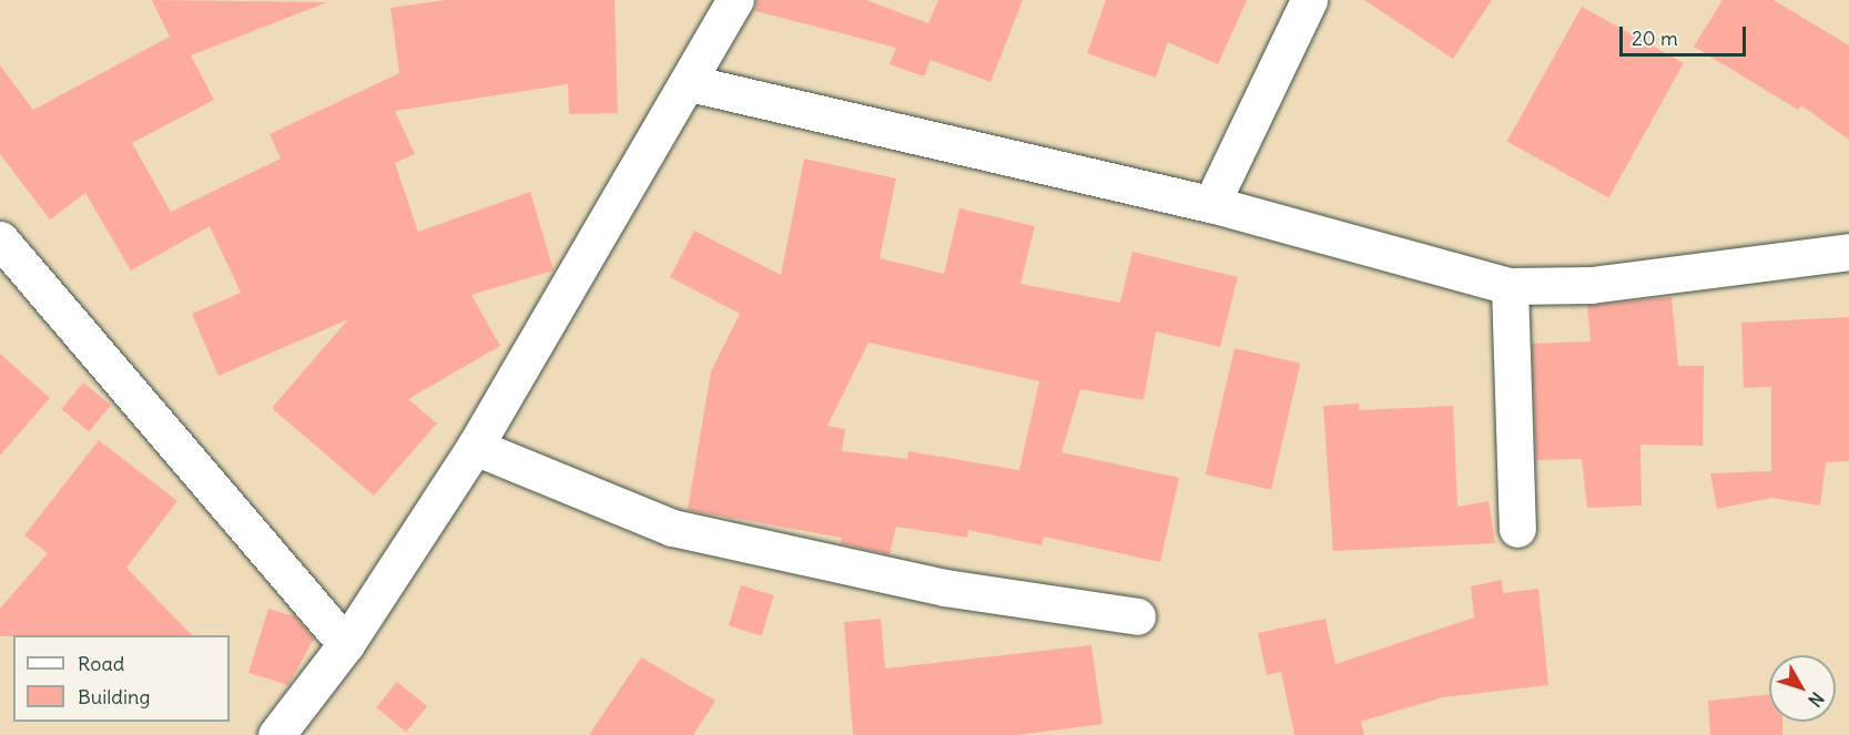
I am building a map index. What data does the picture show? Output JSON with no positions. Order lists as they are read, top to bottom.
{
  "legend": ["Road", "Building"],
  "scale_bar": "20 m",
  "north": "bottom right"
}
